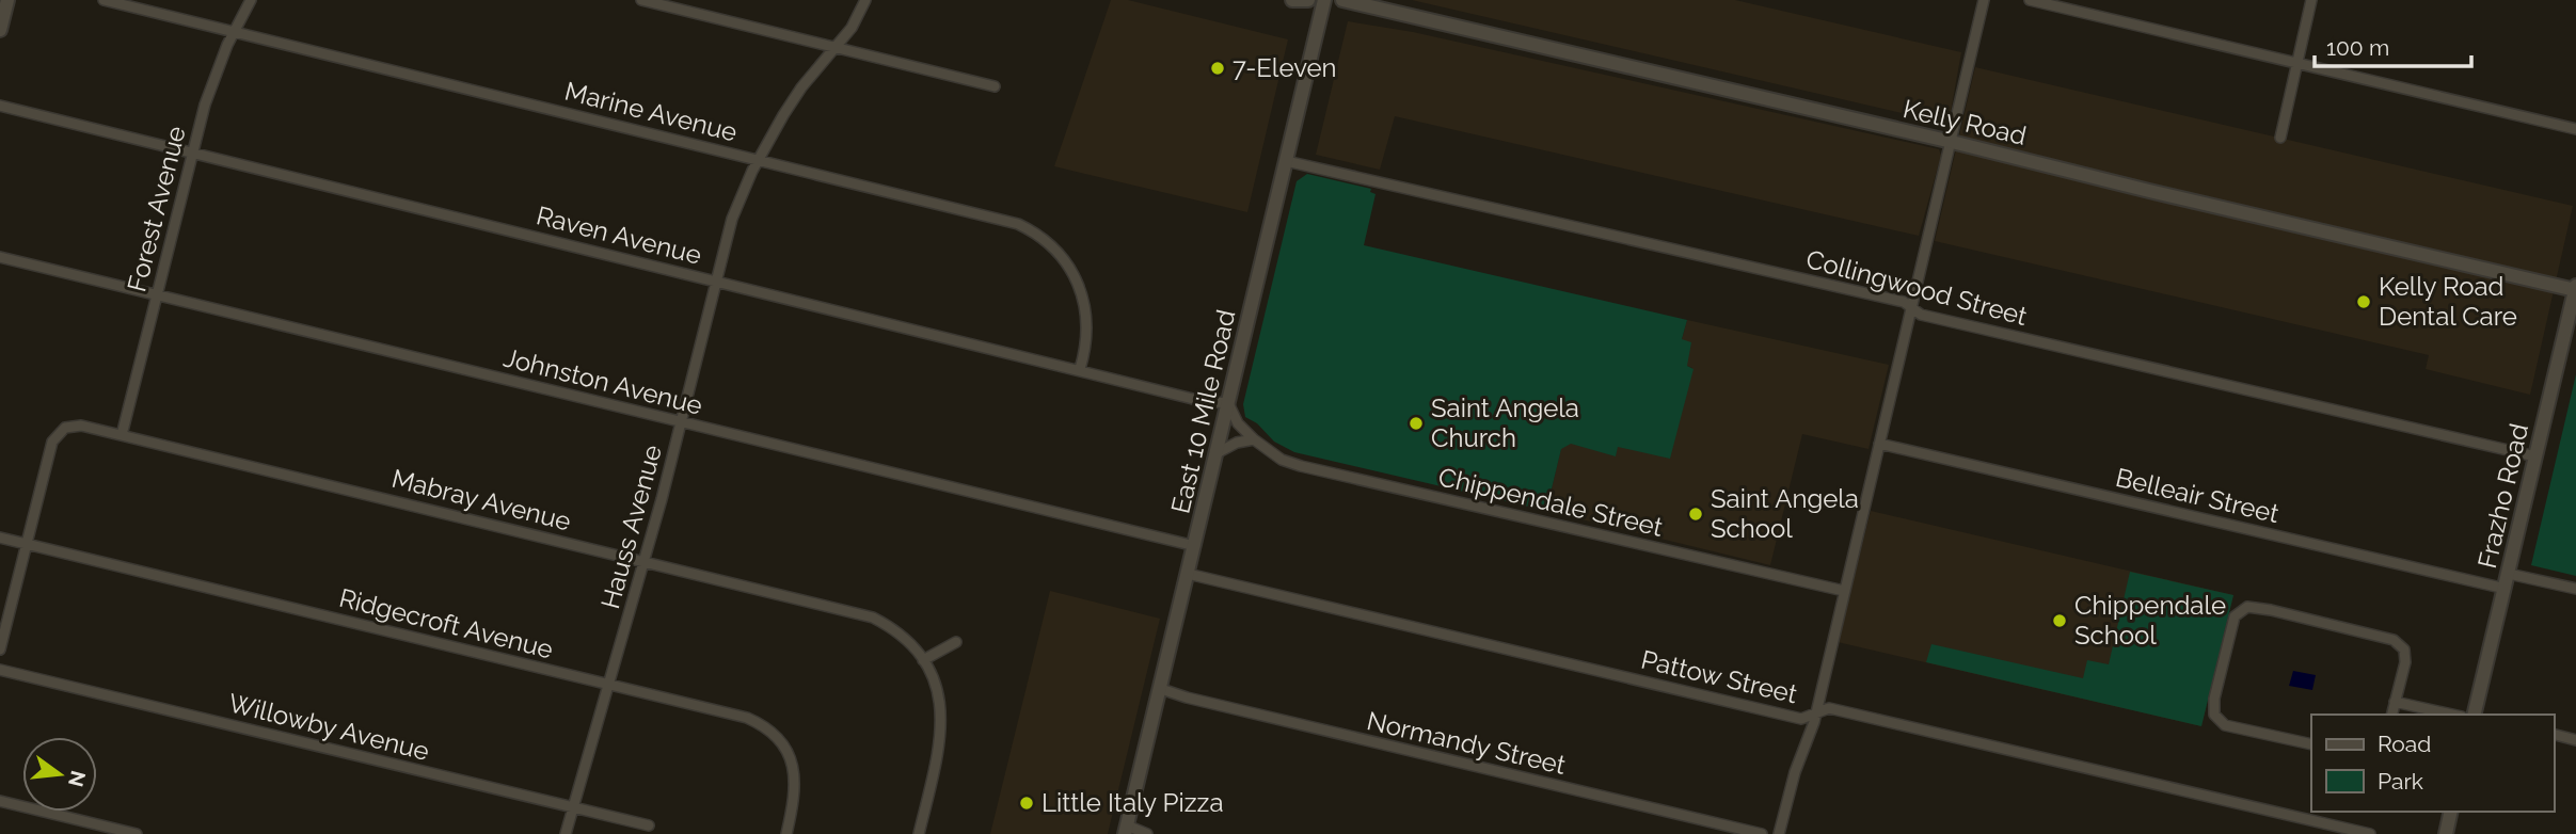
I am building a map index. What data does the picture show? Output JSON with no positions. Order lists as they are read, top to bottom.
{
  "streets": {
    "street": [
      "Marine Avenue",
      "Kelly Road",
      "Forest Avenue",
      "Raven Avenue",
      "Collingwood Street",
      "Johnston Avenue",
      "East 10 Mile Road",
      "Belleair Street",
      "Frazho Road",
      "Mabray Avenue",
      "Chippendale Street",
      "Hauss Avenue",
      "Ridgecroft Avenue",
      "Pattow Street",
      "Willowby Avenue",
      "Normandy Street"
    ]
  },
  "crossings": [
    ["Marine Avenue", "Forest Avenue"],
    ["Marine Avenue", "Raven Avenue"],
    ["Marine Avenue", "Hauss Avenue"],
    ["Kelly Road", "Frazho Road"],
    ["Forest Avenue", "Raven Avenue"],
    ["Forest Avenue", "Johnston Avenue"],
    ["Forest Avenue", "Mabray Avenue"],
    ["Raven Avenue", "East 10 Mile Road"],
    ["Raven Avenue", "Chippendale Street"],
    ["Raven Avenue", "Hauss Avenue"],
    ["Collingwood Street", "East 10 Mile Road"],
    ["Collingwood Street", "Frazho Road"],
    ["Johnston Avenue", "East 10 Mile Road"],
    ["Johnston Avenue", "Hauss Avenue"],
    ["East 10 Mile Road", "Chippendale Street"],
    ["East 10 Mile Road", "Pattow Street"],
    ["East 10 Mile Road", "Normandy Street"],
    ["Belleair Street", "Frazho Road"],
    ["Mabray Avenue", "Hauss Avenue"],
    ["Mabray Avenue", "Ridgecroft Avenue"],
    ["Hauss Avenue", "Ridgecroft Avenue"],
    ["Hauss Avenue", "Willowby Avenue"]
  ],
  "places": [
    "7-Eleven",
    "Kelly Road Dental Care",
    "Saint Angela Church",
    "Saint Angela School",
    "Chippendale School",
    "Little Italy Pizza"
  ],
  "legend": ["Road", "Park"],
  "scale_bar": "100 m",
  "north": "right"
}
